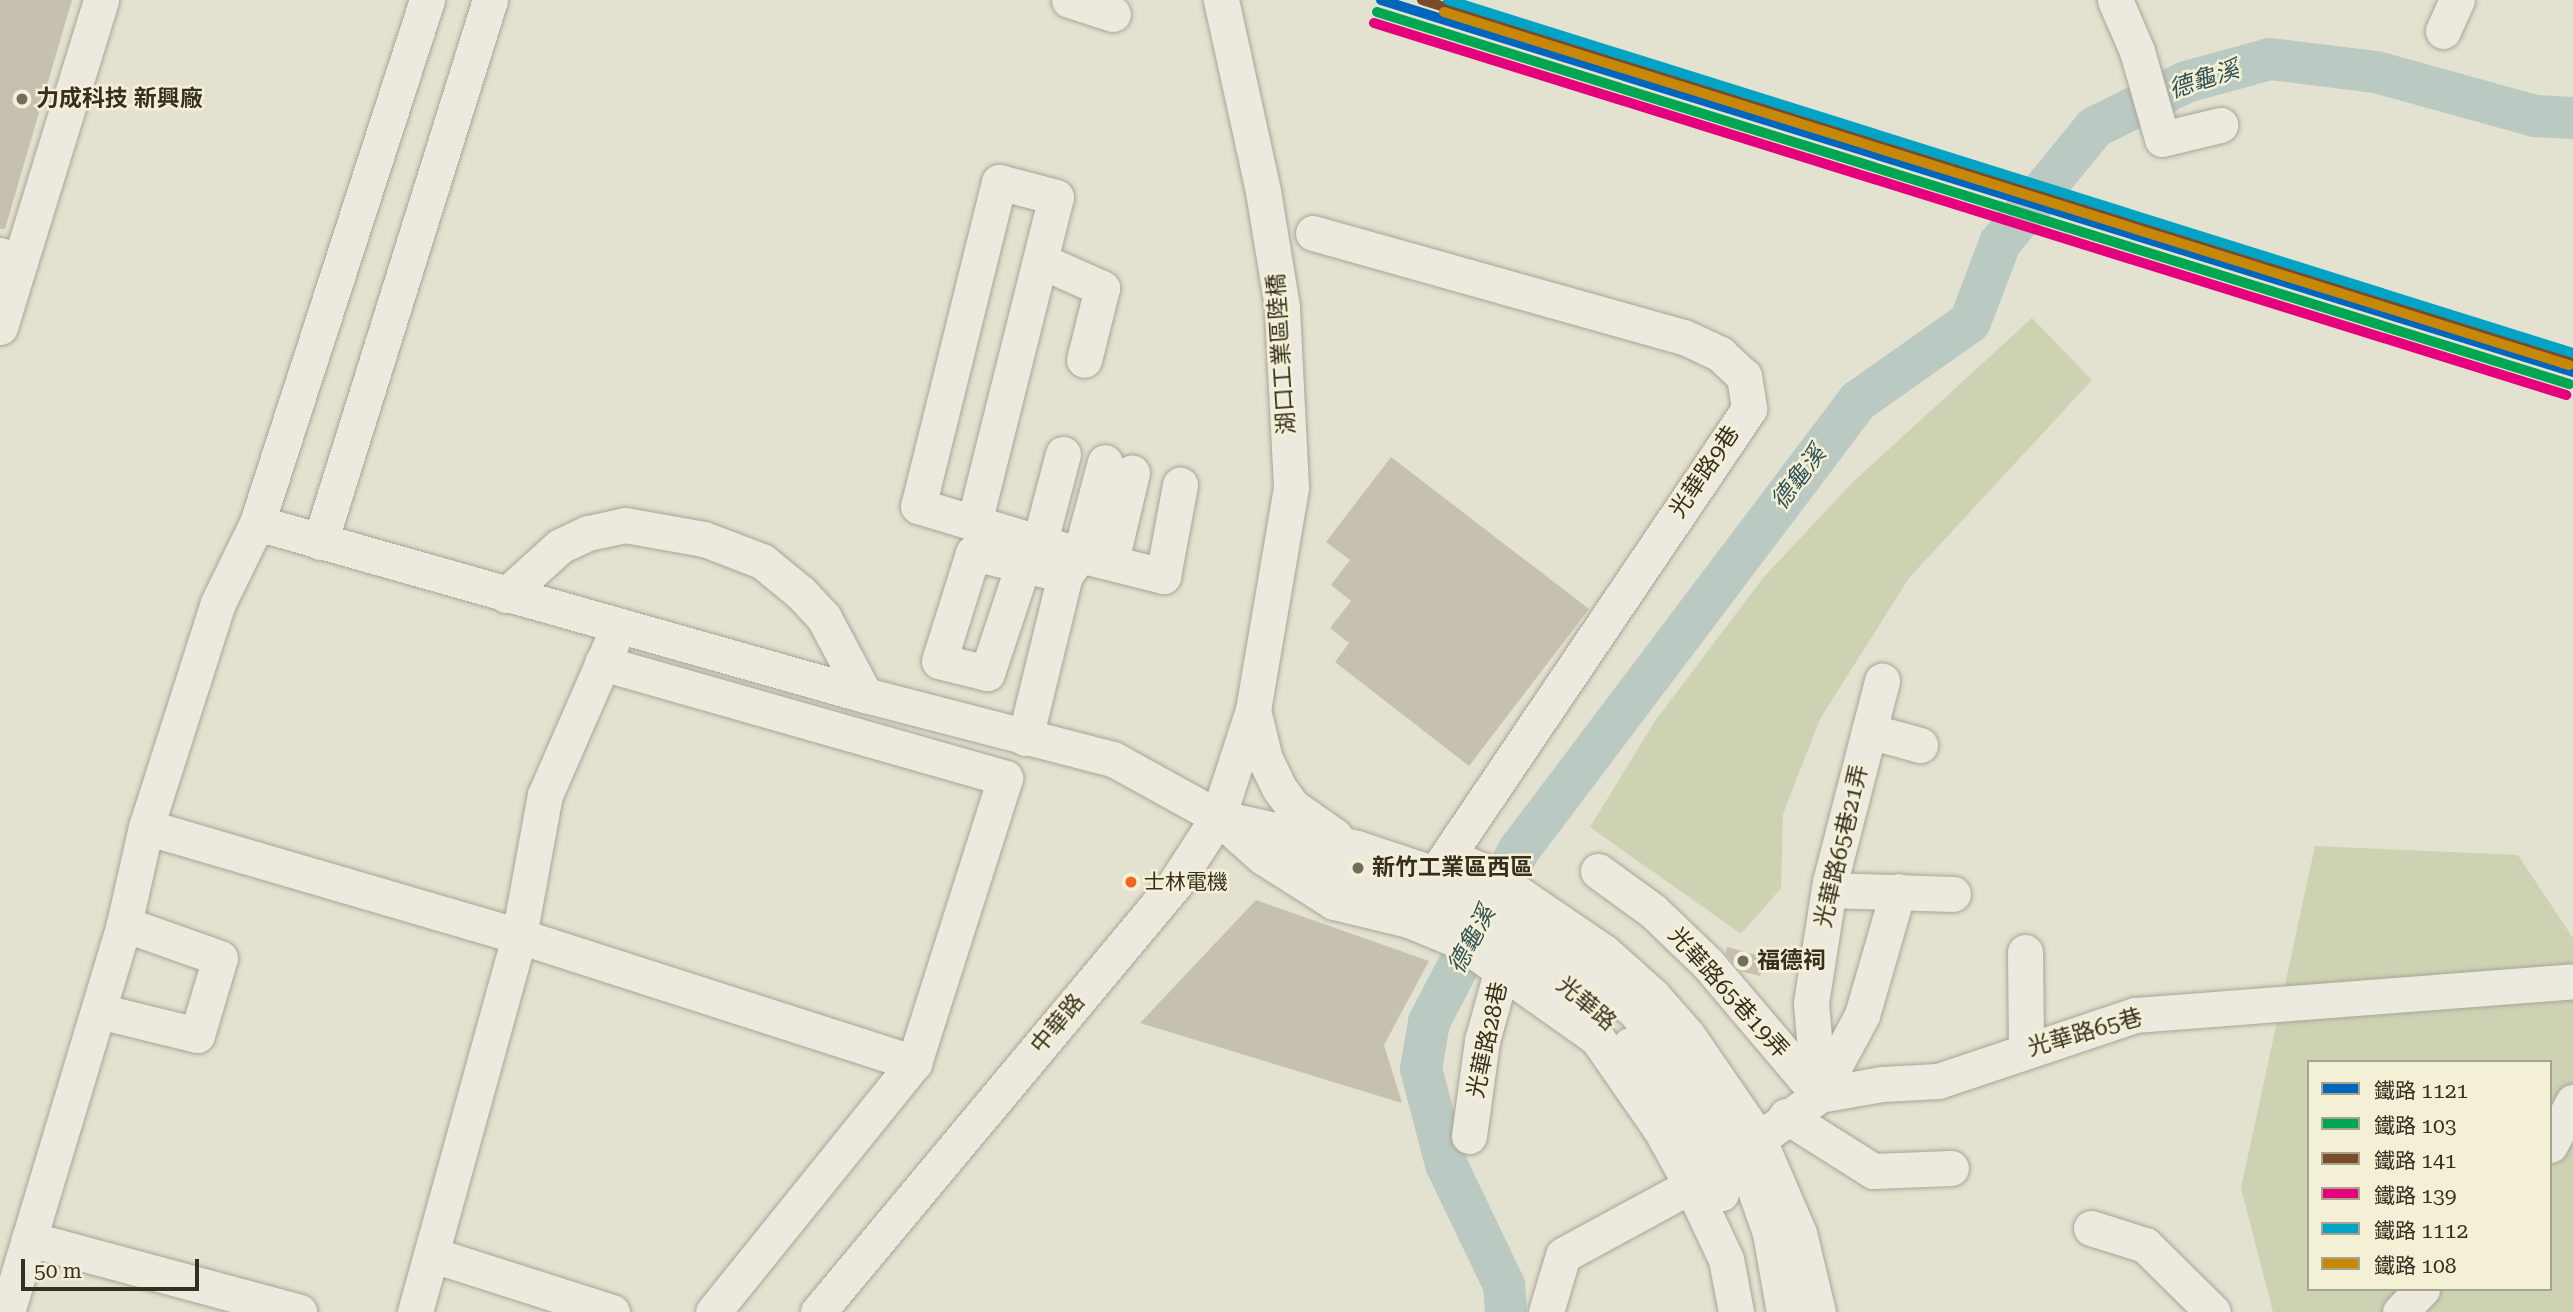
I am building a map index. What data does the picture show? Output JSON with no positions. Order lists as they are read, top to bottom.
{
  "streets": {
    "street": [
      "湖口工業區陸橋",
      "光華路9巷",
      "光華路65巷21弄",
      "光華路65巷19弄",
      "光華路",
      "中華路",
      "光華路65巷",
      "光華路28巷"
    ]
  },
  "crossings": [
    ["湖口工業區陸橋", "中華路"],
    ["光華路9巷", "光華路"],
    ["光華路65巷21弄", "光華路65巷19弄"],
    ["光華路65巷21弄", "光華路65巷"],
    ["光華路65巷19弄", "光華路65巷"],
    ["光華路", "中華路"],
    ["光華路", "光華路65巷"],
    ["光華路", "光華路28巷"]
  ],
  "water": ["德龜溪"],
  "places": [
    "力成科技 新興廠",
    "新竹工業區西區",
    "士林電機",
    "福德祠"
  ],
  "lines": [
    "rail line 1121",
    "rail line 141",
    "rail line 1112",
    "rail line 103",
    "rail line 108",
    "rail line 139"
  ],
  "legend": [
    "鐵路 1121",
    "鐵路 103",
    "鐵路 141",
    "鐵路 139",
    "鐵路 1112",
    "鐵路 108"
  ],
  "scale_bar": "50 m"
}
